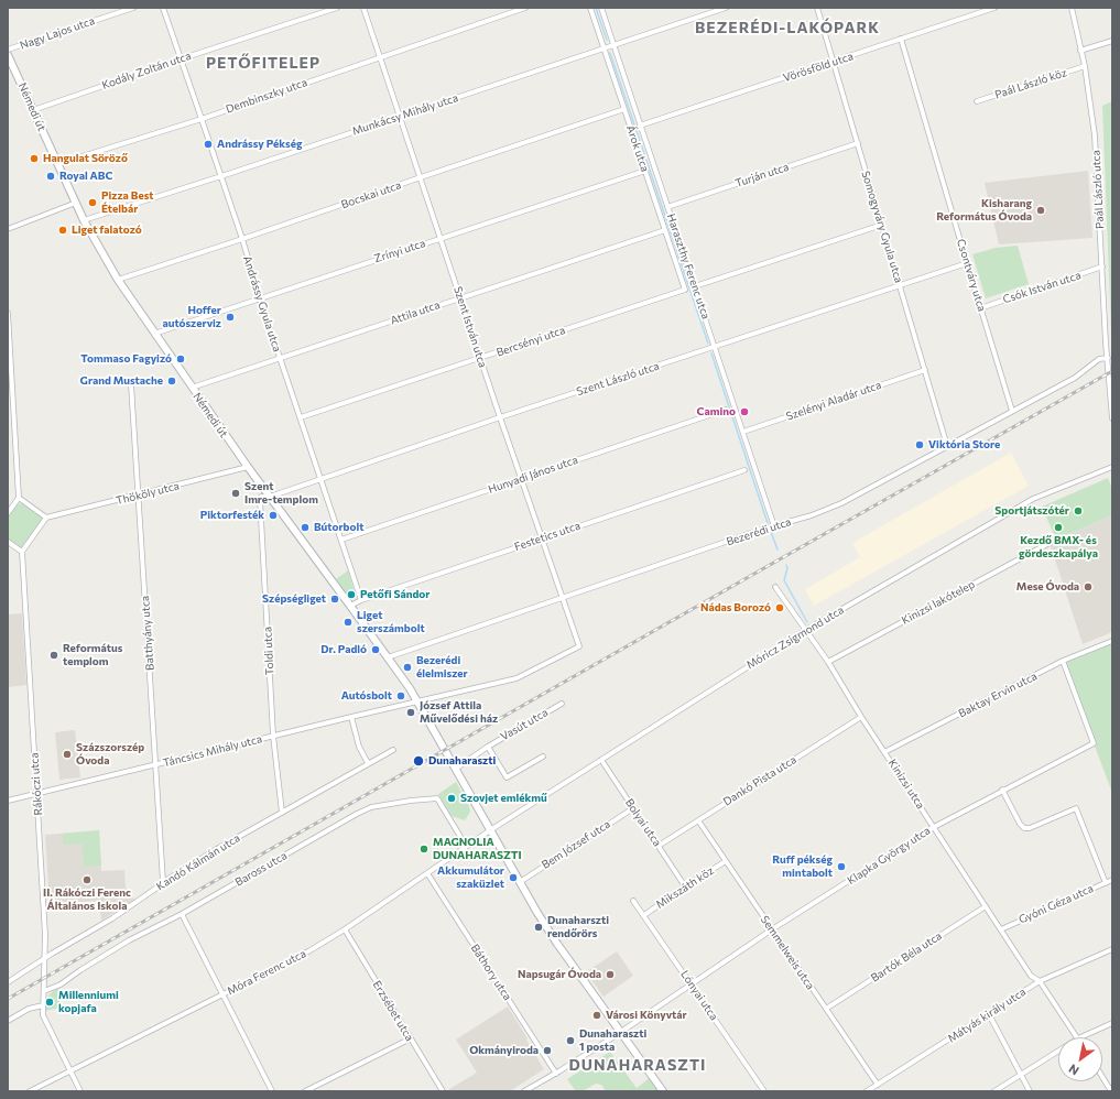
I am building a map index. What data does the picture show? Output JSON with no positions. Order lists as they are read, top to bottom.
{
  "streets": {
    "main road": ["Némedi út"],
    "street": [
      "Nagy Lajos utca",
      "Vörösföld utca",
      "Kodály Zoltán utca",
      "Paál László köz",
      "Dembinszky utca",
      "Munkácsy Mihály utca",
      "Árok utca",
      "Turján utca",
      "Paál László utca",
      "Bocskai utca",
      "Somogyváry Gyula utca",
      "Zrínyi utca",
      "Haraszthy Ferenc utca",
      "Csontváry utca",
      "Csók István utca",
      "Andrássy Gyula utca",
      "Attila utca",
      "Szent István utca",
      "Bercsényi utca",
      "Szent László utca",
      "Szelényi Aladár utca",
      "Hunyadi János utca",
      "Thököly utca",
      "Bezerédi utca",
      "Festetics utca",
      "Kinizsi lakótelep",
      "Batthyány utca",
      "Móricz Zsigmond utca",
      "Toldi utca",
      "Baktay Ervin utca",
      "Vasút utca",
      "Táncsics Mihály utca",
      "Dankó Pista utca",
      "Rákóczi utca",
      "Kinizsi utca",
      "Bolyai utca",
      "Bem József utca",
      "Klapka György utca",
      "Kandó Kálmán utca",
      "Baross utca",
      "Mikszáth köz",
      "Gyóni Géza utca",
      "Semmelweis utca",
      "Bartók Béla utca",
      "Móra Ferenc utca",
      "Báthory utca",
      "Lónyai utca",
      "Erzsébet utca",
      "Mátyás király utca"
    ]
  },
  "crossings": [
    ["Vörösföld utca", "Somogyváry Gyula utca"],
    ["Vörösföld utca", "Haraszthy Ferenc utca"],
    ["Vörösföld utca", "Csontváry utca"],
    ["Kodály Zoltán utca", "Némedi út"],
    ["Kodály Zoltán utca", "Andrássy Gyula utca"],
    ["Paál László köz", "Paál László utca"],
    ["Dembinszky utca", "Némedi út"],
    ["Dembinszky utca", "Andrássy Gyula utca"],
    ["Dembinszky utca", "Szent István utca"],
    ["Némedi út", "Munkácsy Mihály utca"],
    ["Némedi út", "Bocskai utca"],
    ["Némedi út", "Zrínyi utca"],
    ["Némedi út", "Attila utca"],
    ["Némedi út", "Szent László utca"],
    ["Némedi út", "Thököly utca"],
    ["Némedi út", "Bezerédi utca"],
    ["Némedi út", "Festetics utca"],
    ["Némedi út", "Móricz Zsigmond utca"],
    ["Némedi út", "Toldi utca"],
    ["Némedi út", "Vasút utca"],
    ["Némedi út", "Táncsics Mihály utca"],
    ["Némedi út", "Bem József utca"],
    ["Némedi út", "Klapka György utca"],
    ["Némedi út", "Móra Ferenc utca"],
    ["Munkácsy Mihály utca", "Árok utca"],
    ["Munkácsy Mihály utca", "Haraszthy Ferenc utca"],
    ["Munkácsy Mihály utca", "Andrássy Gyula utca"],
    ["Munkácsy Mihály utca", "Szent István utca"],
    ["Árok utca", "Bocskai utca"],
    ["Árok utca", "Zrínyi utca"],
    ["Árok utca", "Attila utca"],
    ["Árok utca", "Bercsényi utca"],
    ["Turján utca", "Somogyváry Gyula utca"],
    ["Turján utca", "Haraszthy Ferenc utca"],
    ["Paál László utca", "Csók István utca"],
    ["Paál László utca", "Bezerédi utca"],
    ["Bocskai utca", "Andrássy Gyula utca"],
    ["Bocskai utca", "Szent István utca"],
    ["Somogyváry Gyula utca", "Szent László utca"],
    ["Somogyváry Gyula utca", "Szelényi Aladár utca"],
    ["Somogyváry Gyula utca", "Bezerédi utca"],
    ["Zrínyi utca", "Andrássy Gyula utca"],
    ["Zrínyi utca", "Szent István utca"],
    ["Haraszthy Ferenc utca", "Szent László utca"],
    ["Haraszthy Ferenc utca", "Szelényi Aladár utca"],
    ["Haraszthy Ferenc utca", "Bezerédi utca"],
    ["Csontváry utca", "Csók István utca"],
    ["Csontváry utca", "Szent László utca"],
    ["Csontváry utca", "Bezerédi utca"],
    ["Andrássy Gyula utca", "Attila utca"],
    ["Andrássy Gyula utca", "Bercsényi utca"],
    ["Andrássy Gyula utca", "Szent László utca"],
    ["Andrássy Gyula utca", "Hunyadi János utca"],
    ["Andrássy Gyula utca", "Festetics utca"],
    ["Attila utca", "Szent István utca"],
    ["Szent István utca", "Bercsényi utca"],
    ["Szent István utca", "Szent László utca"],
    ["Szent István utca", "Hunyadi János utca"],
    ["Szent István utca", "Bezerédi utca"],
    ["Szent István utca", "Festetics utca"],
    ["Szent István utca", "Táncsics Mihály utca"],
    ["Szent László utca", "Toldi utca"],
    ["Thököly utca", "Batthyány utca"],
    ["Kinizsi lakótelep", "Kinizsi utca"],
    ["Batthyány utca", "Táncsics Mihály utca"],
    ["Batthyány utca", "Kandó Kálmán utca"],
    ["Móricz Zsigmond utca", "Kinizsi utca"],
    ["Móricz Zsigmond utca", "Bolyai utca"],
    ["Móricz Zsigmond utca", "Móra Ferenc utca"],
    ["Toldi utca", "Táncsics Mihály utca"],
    ["Toldi utca", "Kandó Kálmán utca"],
    ["Baktay Ervin utca", "Kinizsi utca"],
    ["Baktay Ervin utca", "Klapka György utca"],
    ["Táncsics Mihály utca", "Rákóczi utca"],
    ["Dankó Pista utca", "Kinizsi utca"],
    ["Dankó Pista utca", "Bolyai utca"],
    ["Dankó Pista utca", "Semmelweis utca"],
    ["Rákóczi utca", "Kandó Kálmán utca"],
    ["Rákóczi utca", "Baross utca"],
    ["Rákóczi utca", "Móra Ferenc utca"],
    ["Kinizsi utca", "Klapka György utca"],
    ["Kinizsi utca", "Gyóni Géza utca"],
    ["Kinizsi utca", "Bartók Béla utca"],
    ["Kinizsi utca", "Mátyás király utca"],
    ["Bolyai utca", "Bem József utca"],
    ["Bolyai utca", "Mikszáth köz"],
    ["Klapka György utca", "Semmelweis utca"],
    ["Klapka György utca", "Báthory utca"],
    ["Klapka György utca", "Lónyai utca"],
    ["Baross utca", "Móra Ferenc utca"],
    ["Mikszáth köz", "Semmelweis utca"],
    ["Mikszáth köz", "Lónyai utca"],
    ["Semmelweis utca", "Bartók Béla utca"],
    ["Semmelweis utca", "Mátyás király utca"],
    ["Móra Ferenc utca", "Báthory utca"],
    ["Móra Ferenc utca", "Erzsébet utca"]
  ],
  "districts": ["BEZERÉDI-LAKÓPARK", "PETŐFITELEP", "DUNAHARASZTI"],
  "places": [
    "Andrássy Pékség",
    "Hangulat Söröző",
    "Royal ABC",
    "Pizza Best Ételbár",
    "Kisharang Református Óvoda",
    "Liget falatozó",
    "Hoffer autószerviz",
    "Tommaso Fagyizó",
    "Grand Mustache",
    "Camino",
    "Viktória Store",
    "Szent Imre-templom",
    "Sportjátszótér",
    "Piktorfesték",
    "Bútorbolt",
    "Kezdő BMX- és gördeszkapálya",
    "Mese Óvoda",
    "Petőfi Sándor",
    "Szépségliget",
    "Nádas Borozó",
    "Liget szerszámbolt",
    "Dr. Padló",
    "Református templom",
    "Bezerédi élelmiszer",
    "Autósbolt",
    "József Attila Művelődési ház",
    "Százszorszép Óvoda",
    "Dunaharaszti",
    "Szovjet emlékmű",
    "MAGNOLIA DUNAHARASZTI",
    "Ruff pékség mintabolt",
    "Akkumulátor szaküzlet",
    "II. Rákóczi Ferenc Általános Iskola",
    "Dunaharszti rendőrörs",
    "Napsugár Óvoda",
    "Millenniumi kopjafa",
    "Városi Könyvtár",
    "Dunaharaszti 1 posta",
    "Okmányiroda"
  ],
  "north": "bottom left"
}
